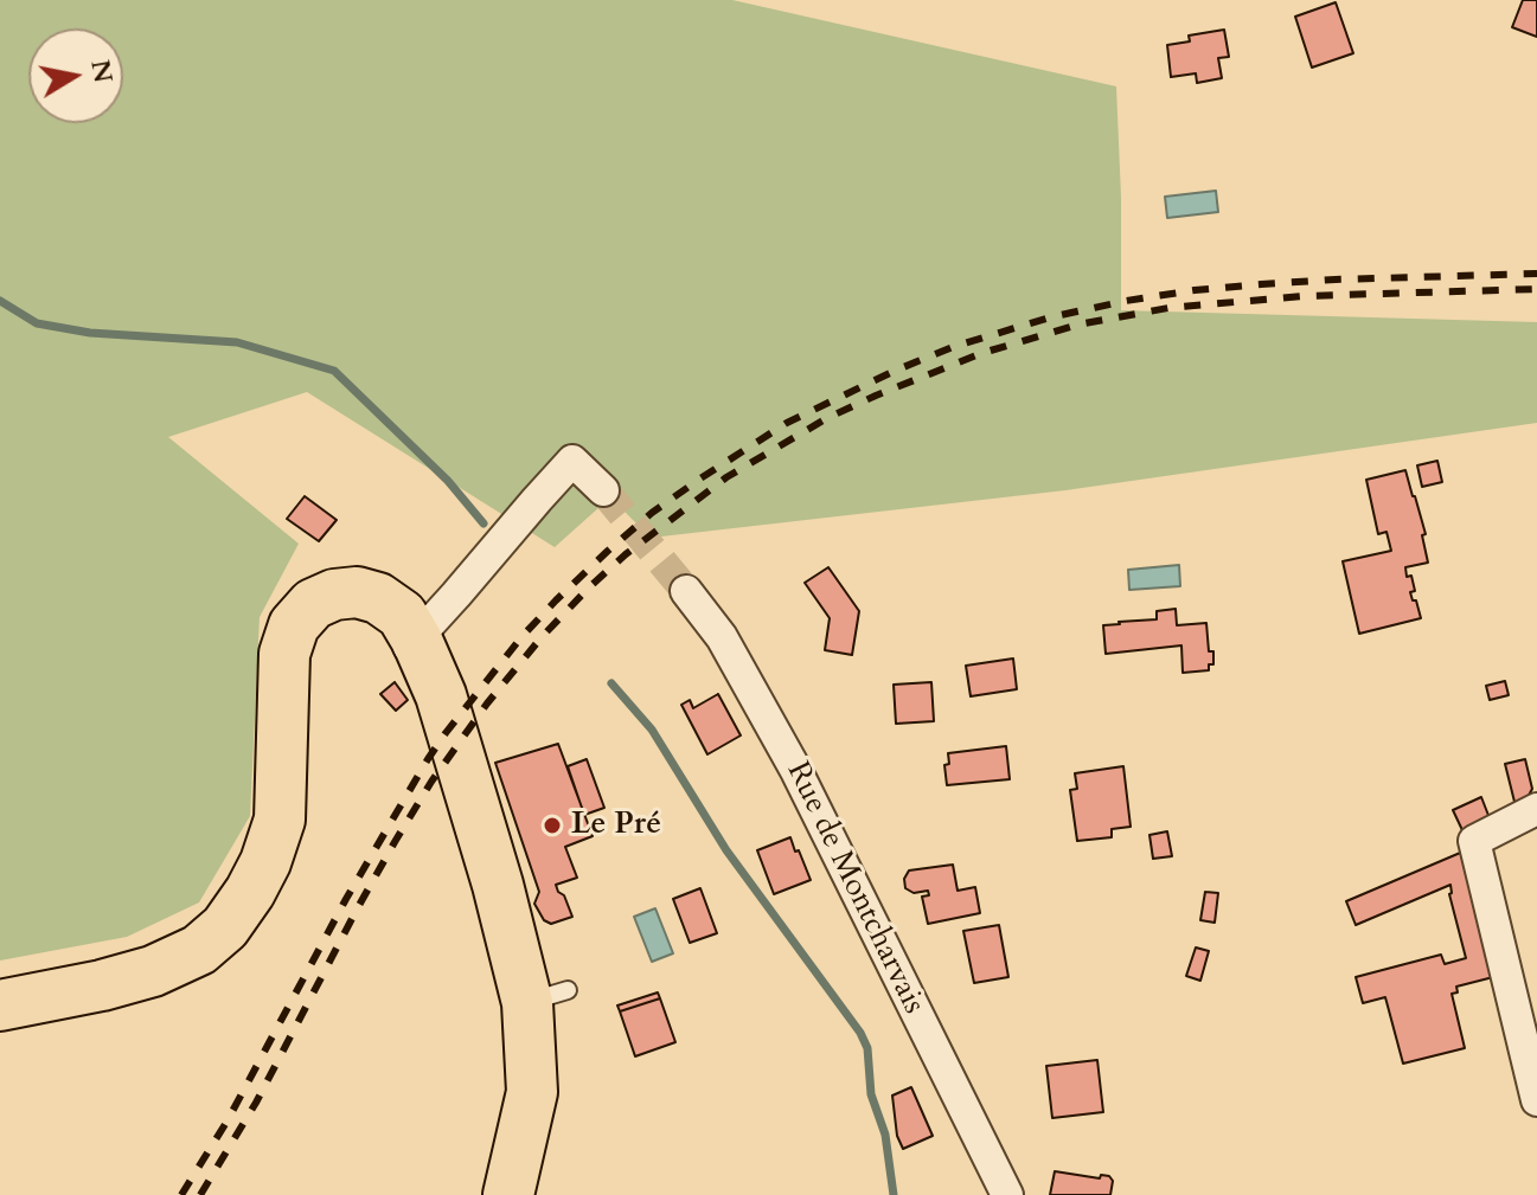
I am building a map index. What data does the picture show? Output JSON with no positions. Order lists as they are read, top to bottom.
{
  "streets": {
    "street": ["Rue de Montcharvais"]
  },
  "places": ["Le Pré"],
  "north": "right"
}
